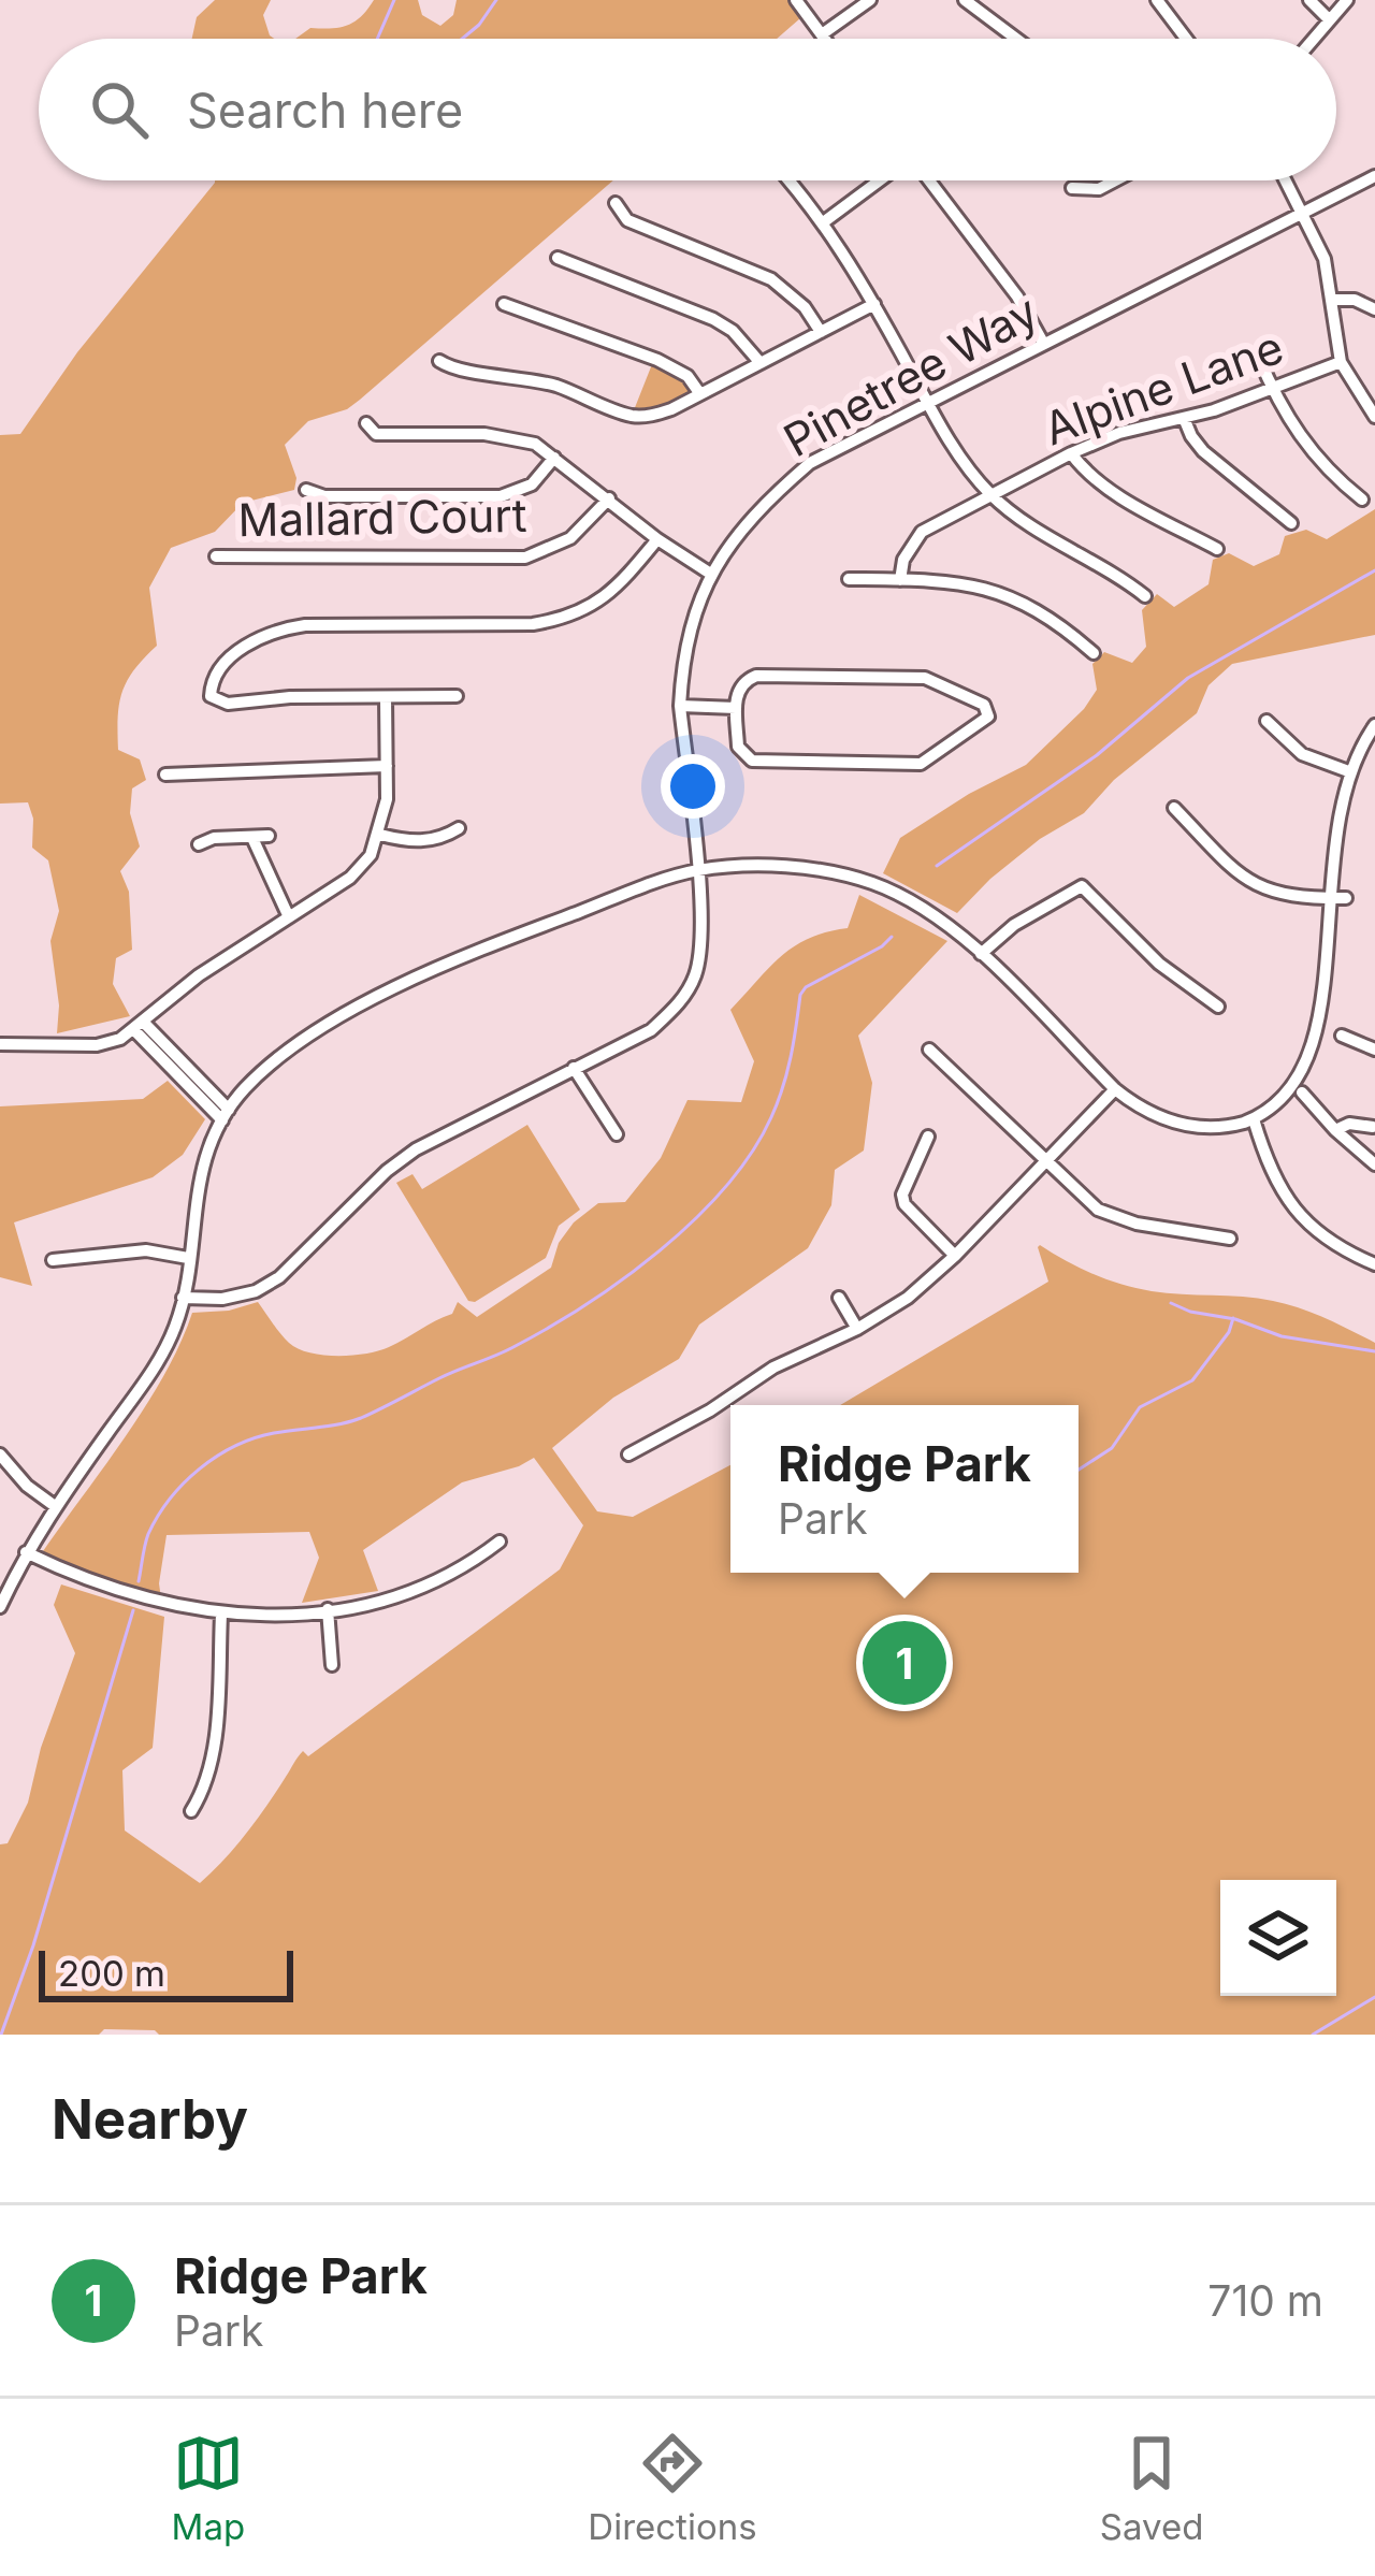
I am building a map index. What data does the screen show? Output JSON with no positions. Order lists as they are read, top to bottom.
{
  "streets": {
    "street": ["Pinetree Way", "Alpine Lane", "Mallard Court"]
  },
  "scale_bar": "200 m",
  "page": {
    "search": "Search here",
    "popup": ["Ridge Park", "Park"],
    "pins": "1",
    "scale": "200 m",
    "heading": "Nearby",
    "list": [
      {
        "mark": "1",
        "name": "Ridge Park",
        "note": "Park",
        "value": "710 m"
      }
    ],
    "nav": ["Map", "Directions", "Saved"]
  }
}
